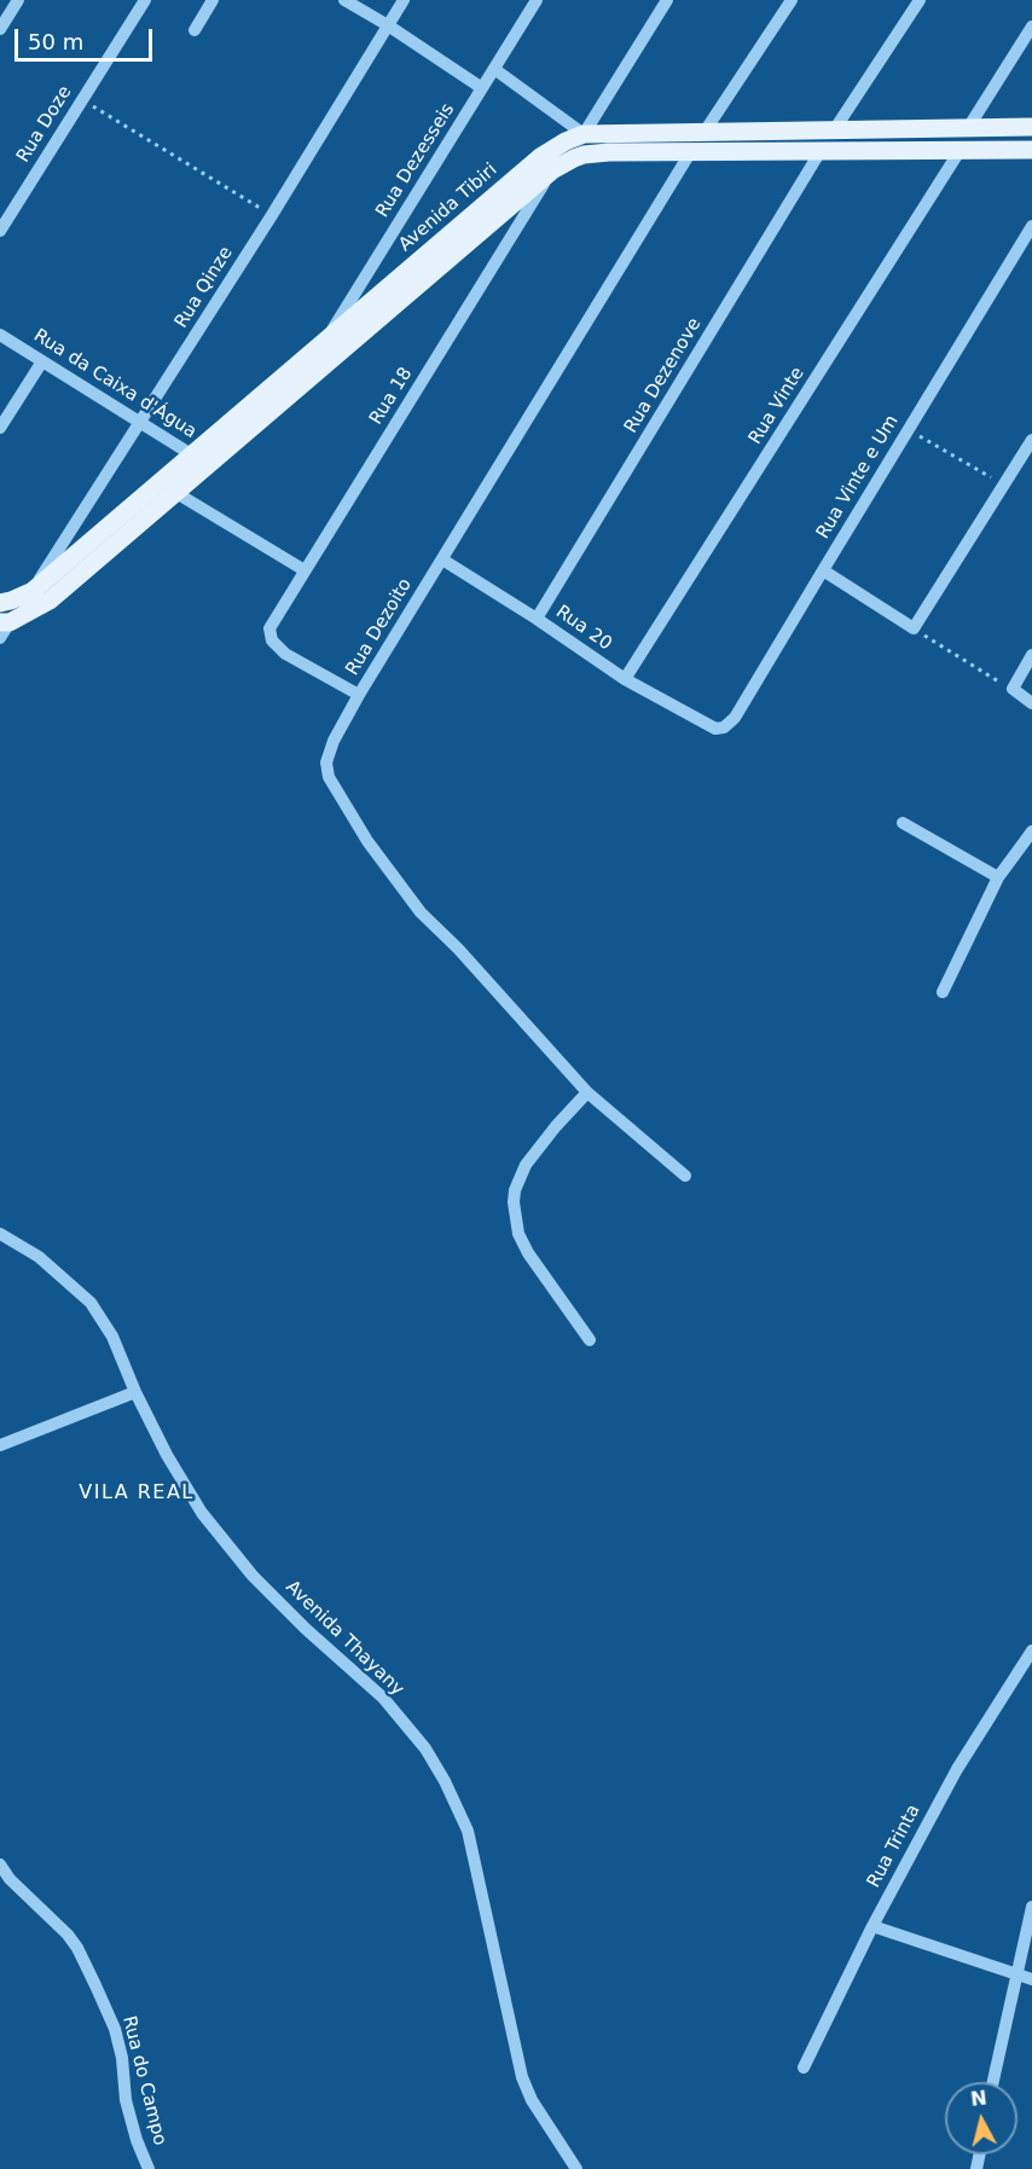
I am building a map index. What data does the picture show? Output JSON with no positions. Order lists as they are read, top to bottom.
{
  "streets": {
    "main road": ["Avenida Tibiri"],
    "street": [
      "Rua Doze",
      "Rua Dezesseis",
      "Rua Qinze",
      "Rua Dezenove",
      "Rua da Caixa d'Água",
      "Rua 18",
      "Rua Vinte",
      "Rua Vinte e Um",
      "Rua Dezoito",
      "Rua 20",
      "Avenida Thayany",
      "Rua Trinta",
      "Rua do Campo"
    ]
  },
  "crossings": [
    ["Rua Dezesseis", "Avenida Tibiri"],
    ["Avenida Tibiri", "Rua Qinze"],
    ["Avenida Tibiri", "Rua Dezenove"],
    ["Avenida Tibiri", "Rua da Caixa d'Água"],
    ["Avenida Tibiri", "Rua 18"],
    ["Avenida Tibiri", "Rua Vinte"],
    ["Avenida Tibiri", "Rua Dezoito"],
    ["Rua Qinze", "Rua da Caixa d'Água"],
    ["Rua Dezenove", "Rua 20"],
    ["Rua 18", "Rua Dezoito"],
    ["Rua Vinte", "Rua 20"],
    ["Rua Vinte e Um", "Rua 20"],
    ["Rua Dezoito", "Rua 20"]
  ],
  "districts": ["VILA REAL"],
  "scale_bar": "50 m",
  "north": "top"
}
